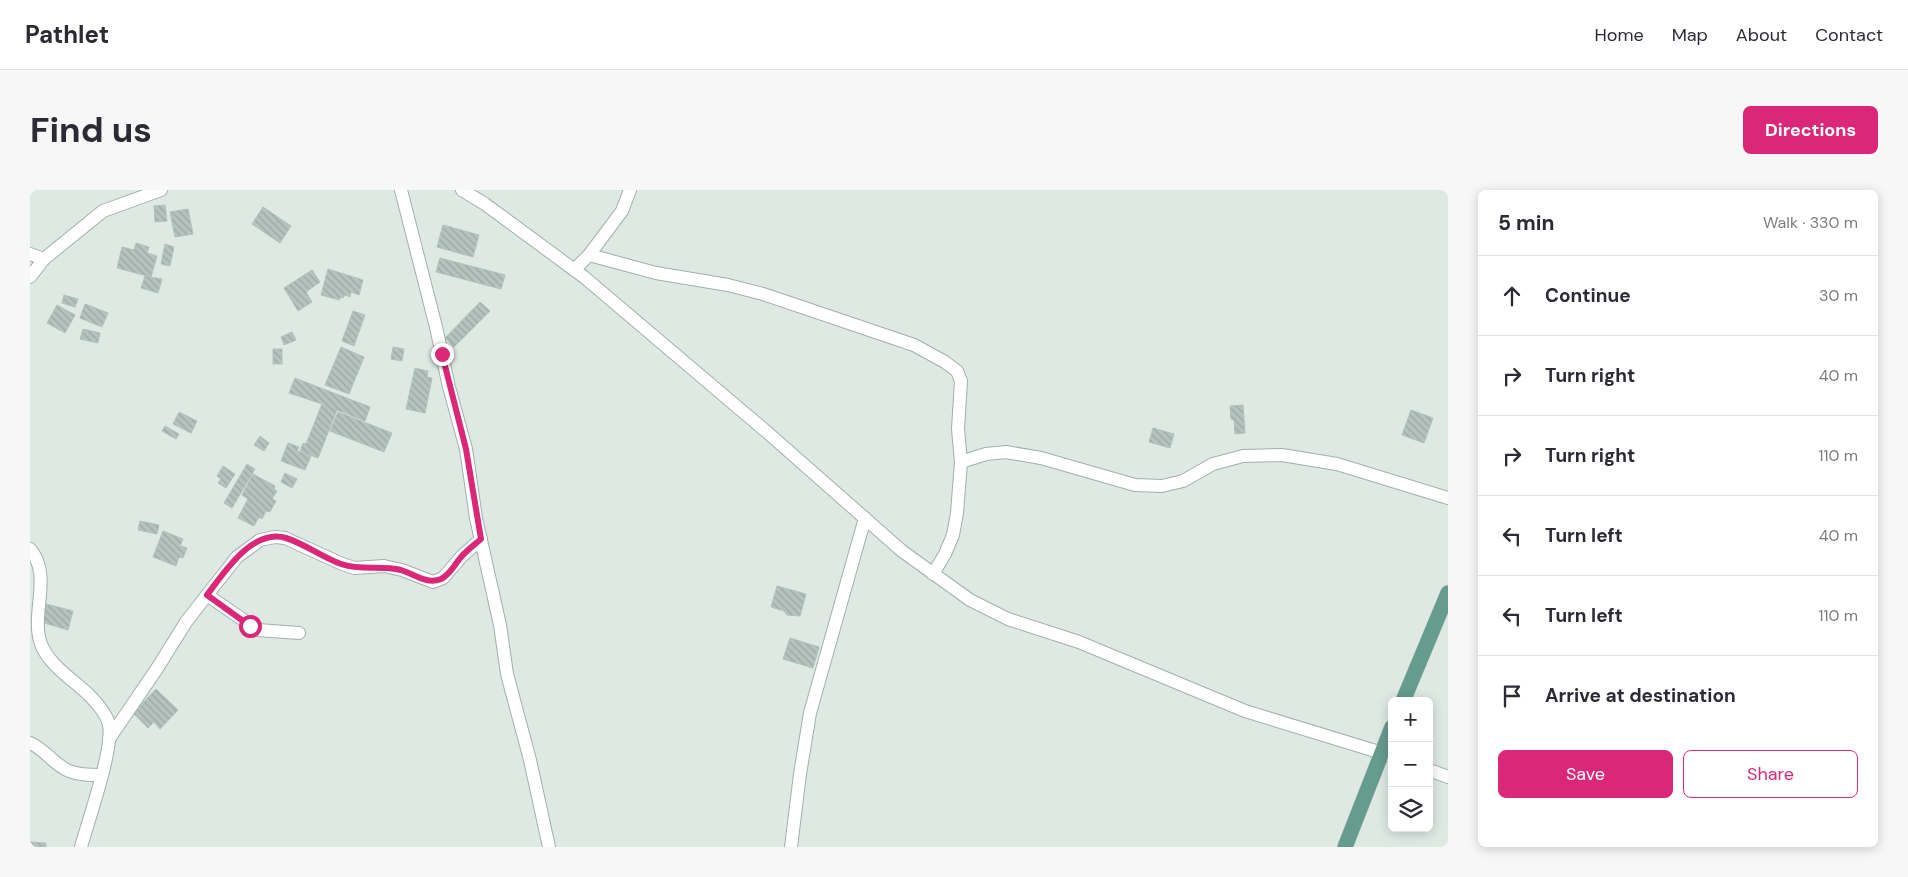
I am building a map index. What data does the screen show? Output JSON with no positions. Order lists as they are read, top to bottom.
{
  "page": {
    "header": "Pathlet",
    "nav": [
      "Home",
      "Map",
      "About",
      "Contact"
    ],
    "buttons": [
      "Directions",
      ["Save", "Share"]
    ],
    "title": "Find us",
    "heading": ["5 min", "Walk · 330 m"],
    "list": [
      ["Continue", "30 m"],
      ["Turn right", "40 m"],
      ["Turn right", "110 m"],
      ["Turn left", "40 m"],
      ["Turn left", "110 m"],
      "Arrive at destination"
    ],
    "map_buttons": ["+", "−"]
  }
}
